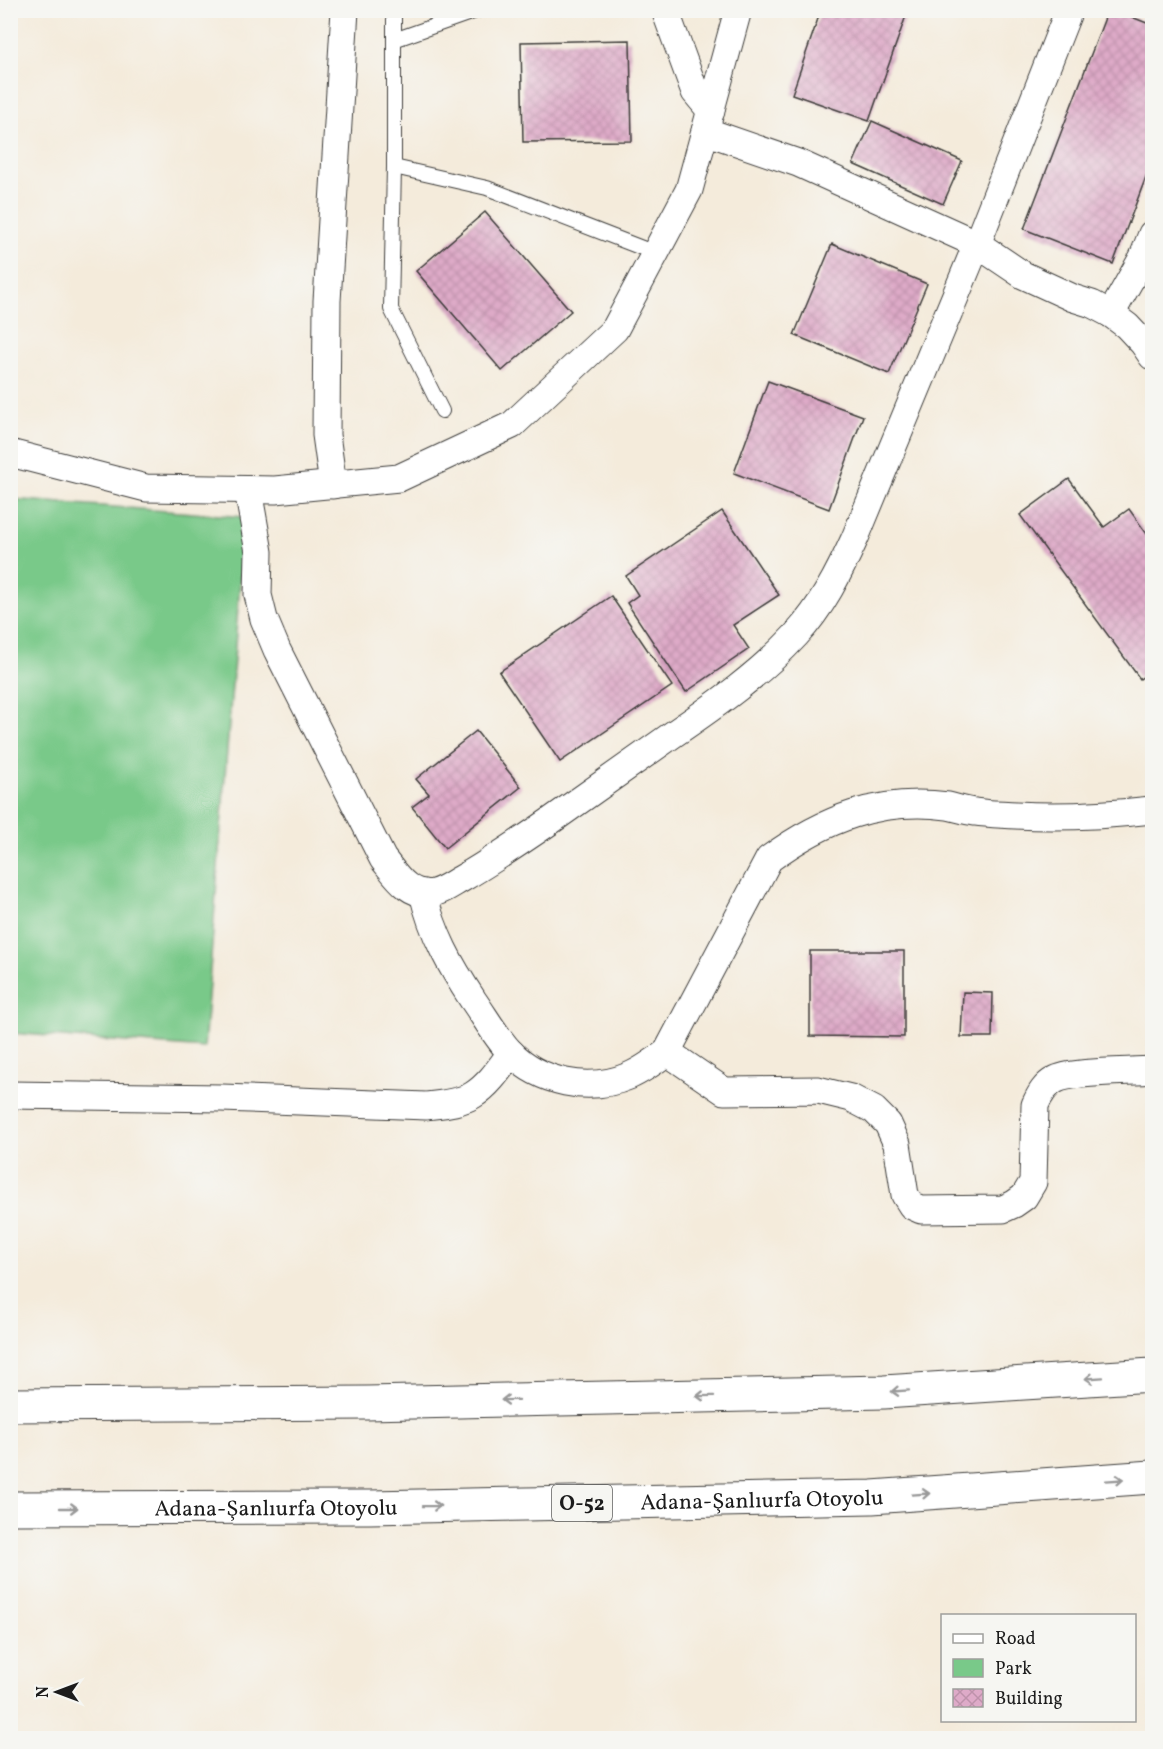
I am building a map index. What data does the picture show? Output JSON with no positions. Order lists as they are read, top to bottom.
{
  "streets": {
    "highway": ["Adana-Şanlıurfa Otoyolu", "O-52"]
  },
  "legend": ["Road", "Park", "Building"],
  "north": "left"
}
